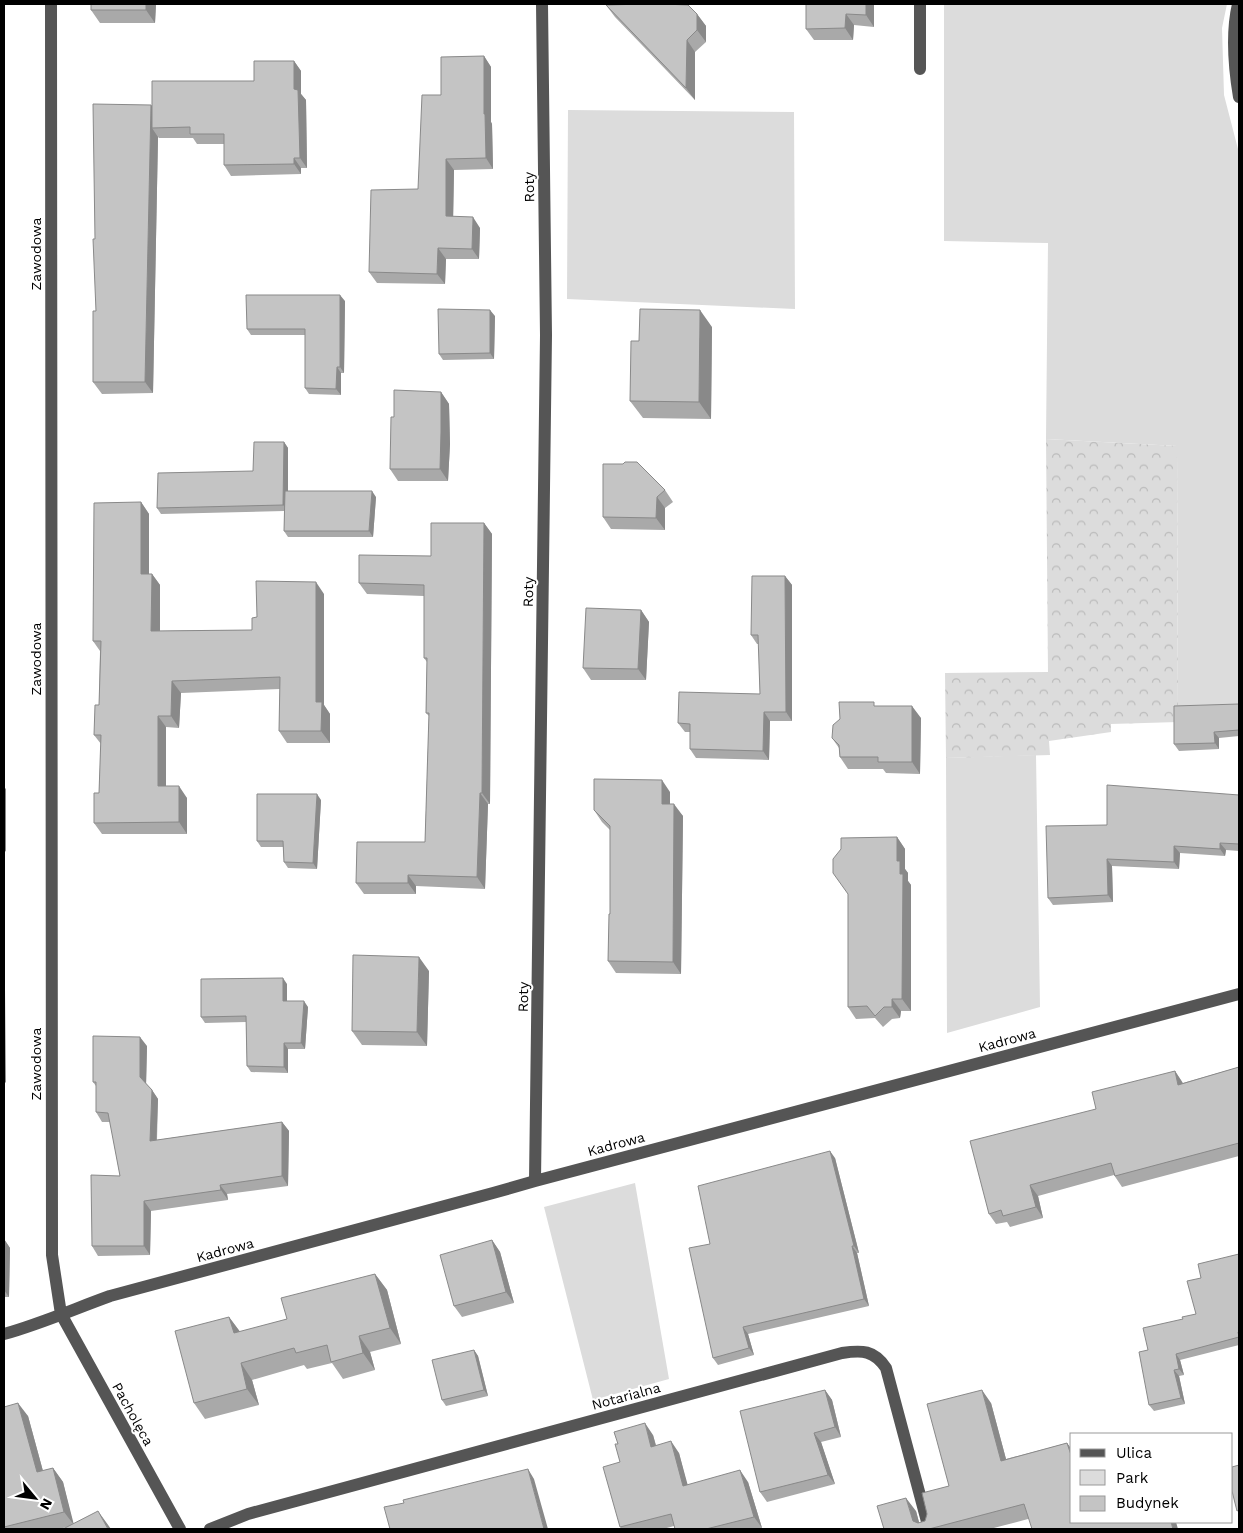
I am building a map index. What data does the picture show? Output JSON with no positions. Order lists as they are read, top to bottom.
{
  "streets": {
    "street": [
      "Roty",
      "Zawodowa",
      "Kadrowa",
      "Notarialna",
      "Pacholęca"
    ]
  },
  "crossings": [
    ["Roty", "Kadrowa"],
    ["Zawodowa", "Kadrowa"],
    ["Zawodowa", "Pacholęca"],
    ["Kadrowa", "Pacholęca"]
  ],
  "legend": ["Ulica", "Park", "Budynek"],
  "north": "bottom right"
}
